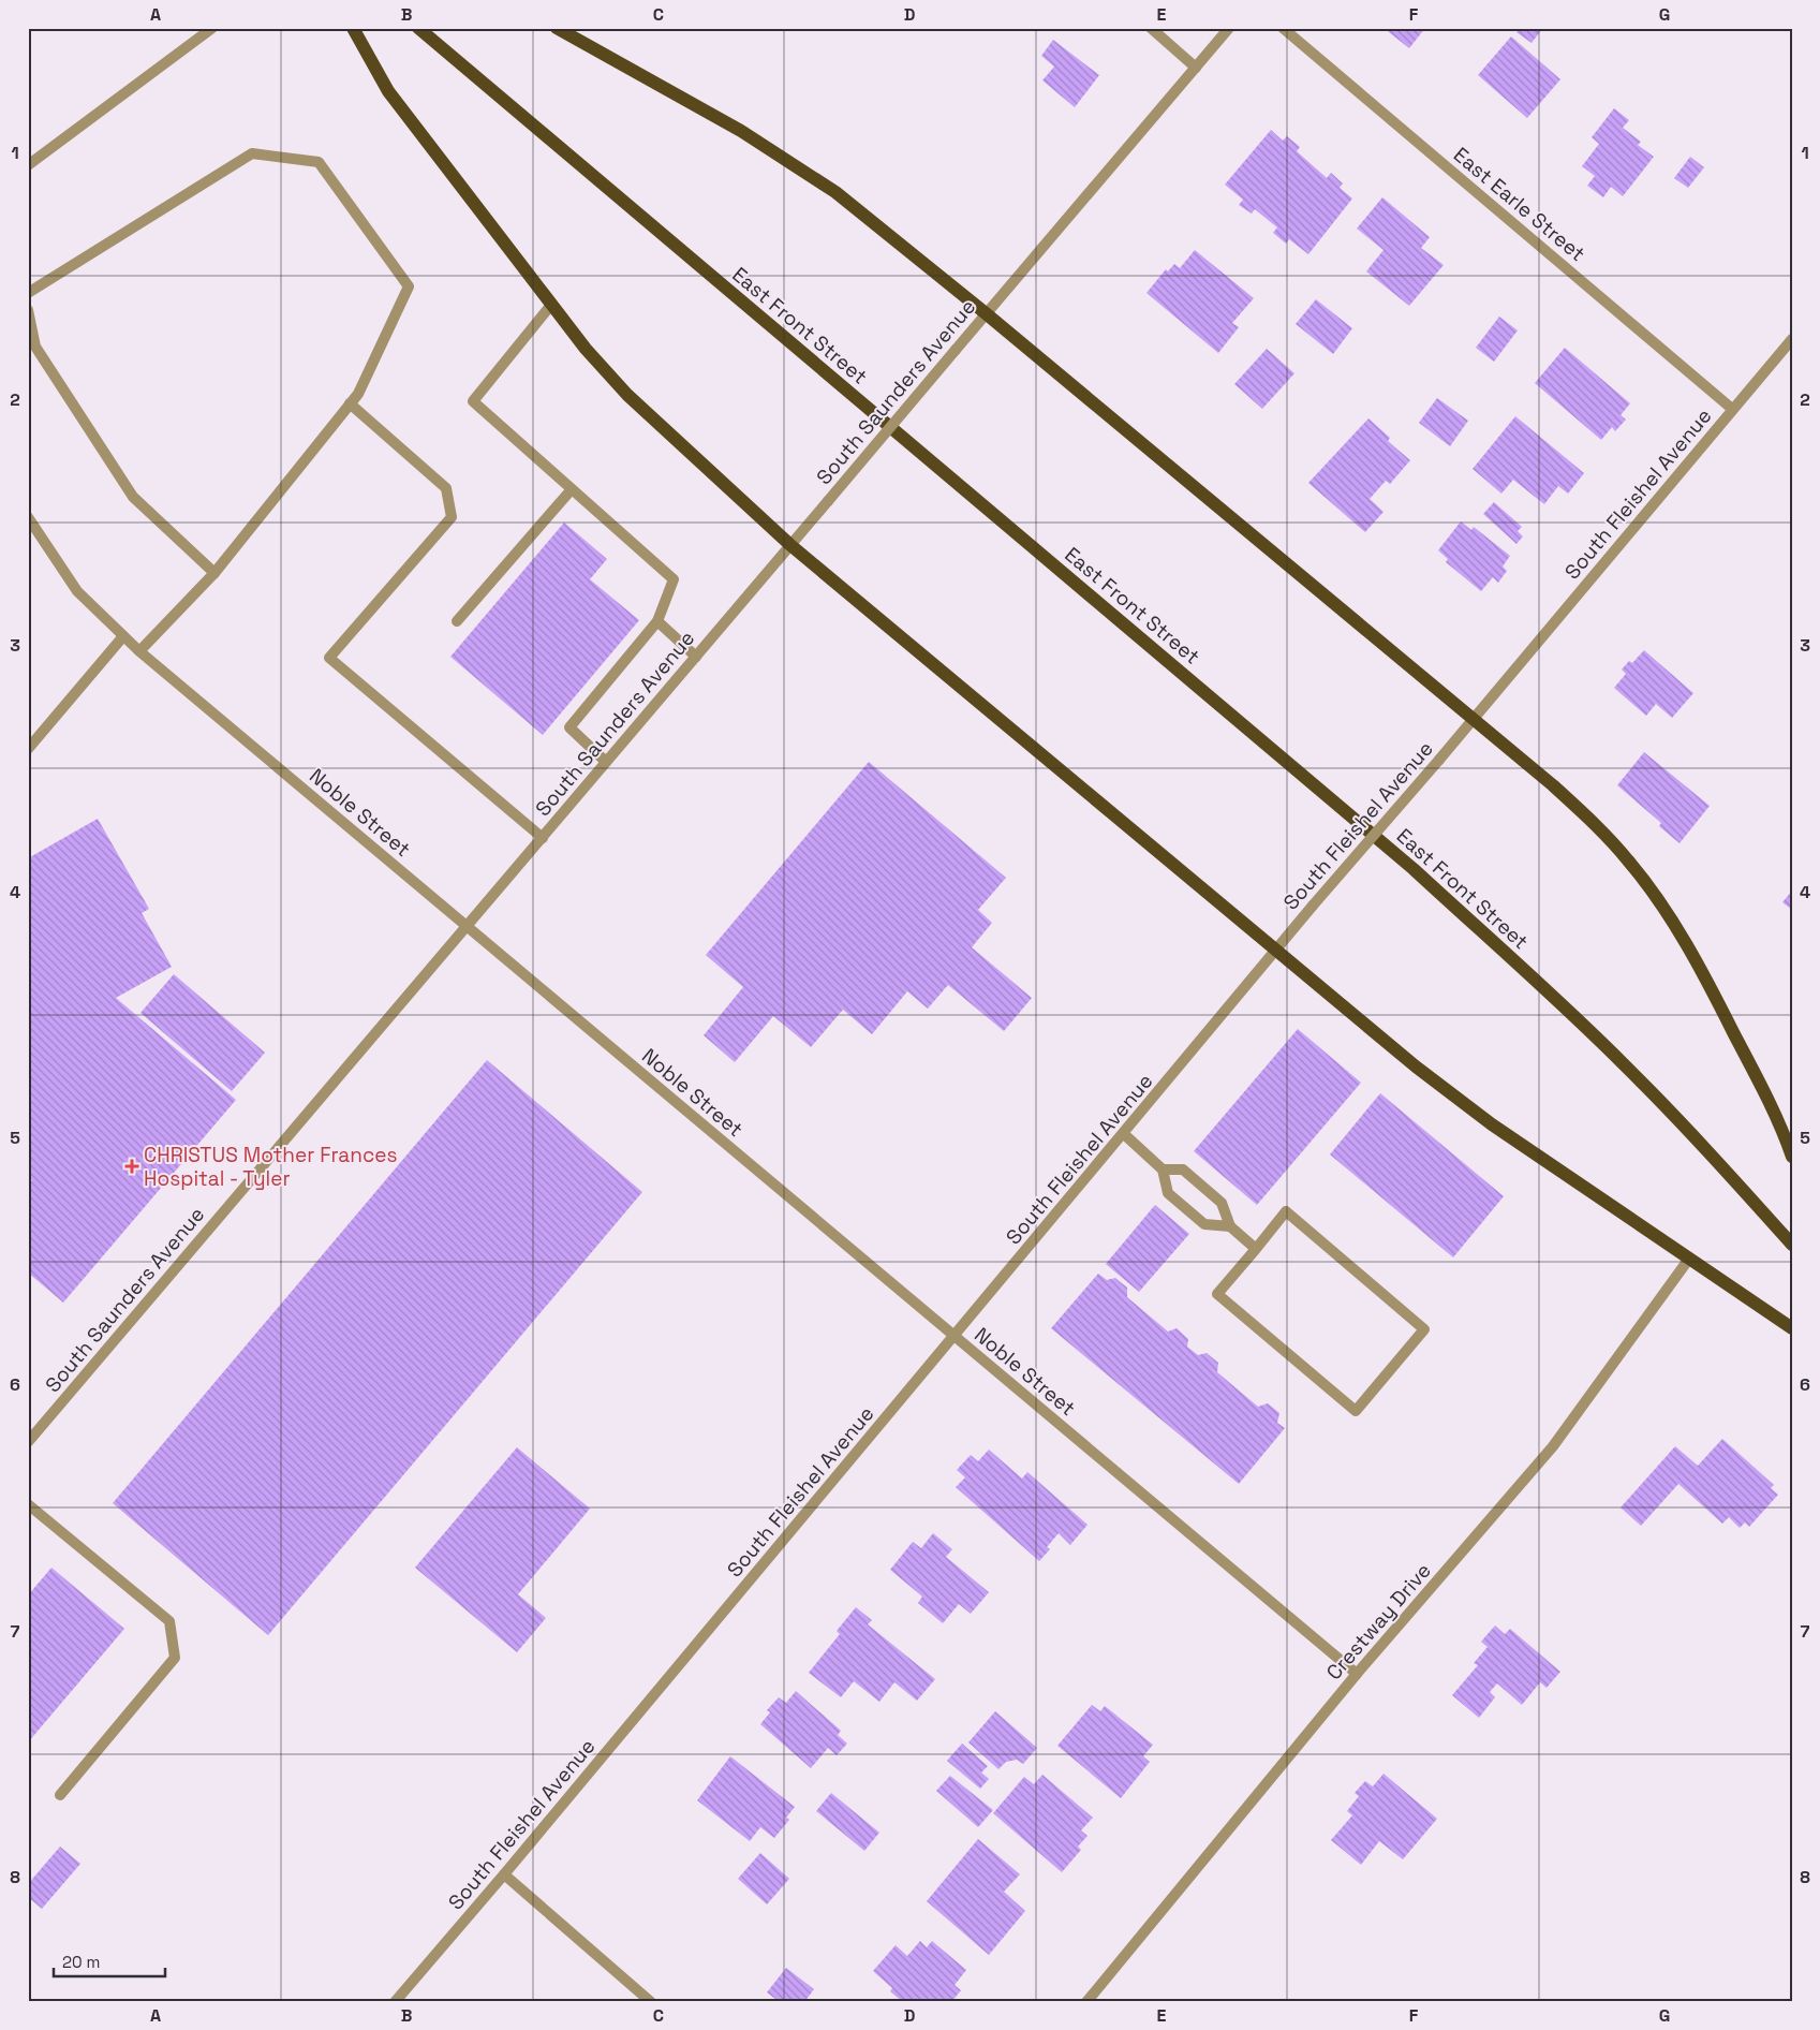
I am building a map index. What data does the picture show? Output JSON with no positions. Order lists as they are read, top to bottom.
{
  "streets": {
    "main road": ["East Front Street"],
    "street": [
      "East Earle Street",
      "South Saunders Avenue",
      "South Fleishel Avenue",
      "Noble Street",
      "Crestway Drive"
    ]
  },
  "crossings": [
    ["East Earle Street", "South Fleishel Avenue"],
    ["South Saunders Avenue", "Noble Street"],
    ["South Fleishel Avenue", "Noble Street"],
    ["Noble Street", "Crestway Drive"]
  ],
  "places": {
    "health": ["CHRISTUS Mother Frances Hospital - Tyler"]
  },
  "scale_bar": "20 m",
  "grid": {
    "columns": [
      "A",
      "B",
      "C",
      "D",
      "E",
      "F",
      "G"
    ],
    "rows": [
      "1",
      "2",
      "3",
      "4",
      "5",
      "6",
      "7",
      "8"
    ]
  }
}
